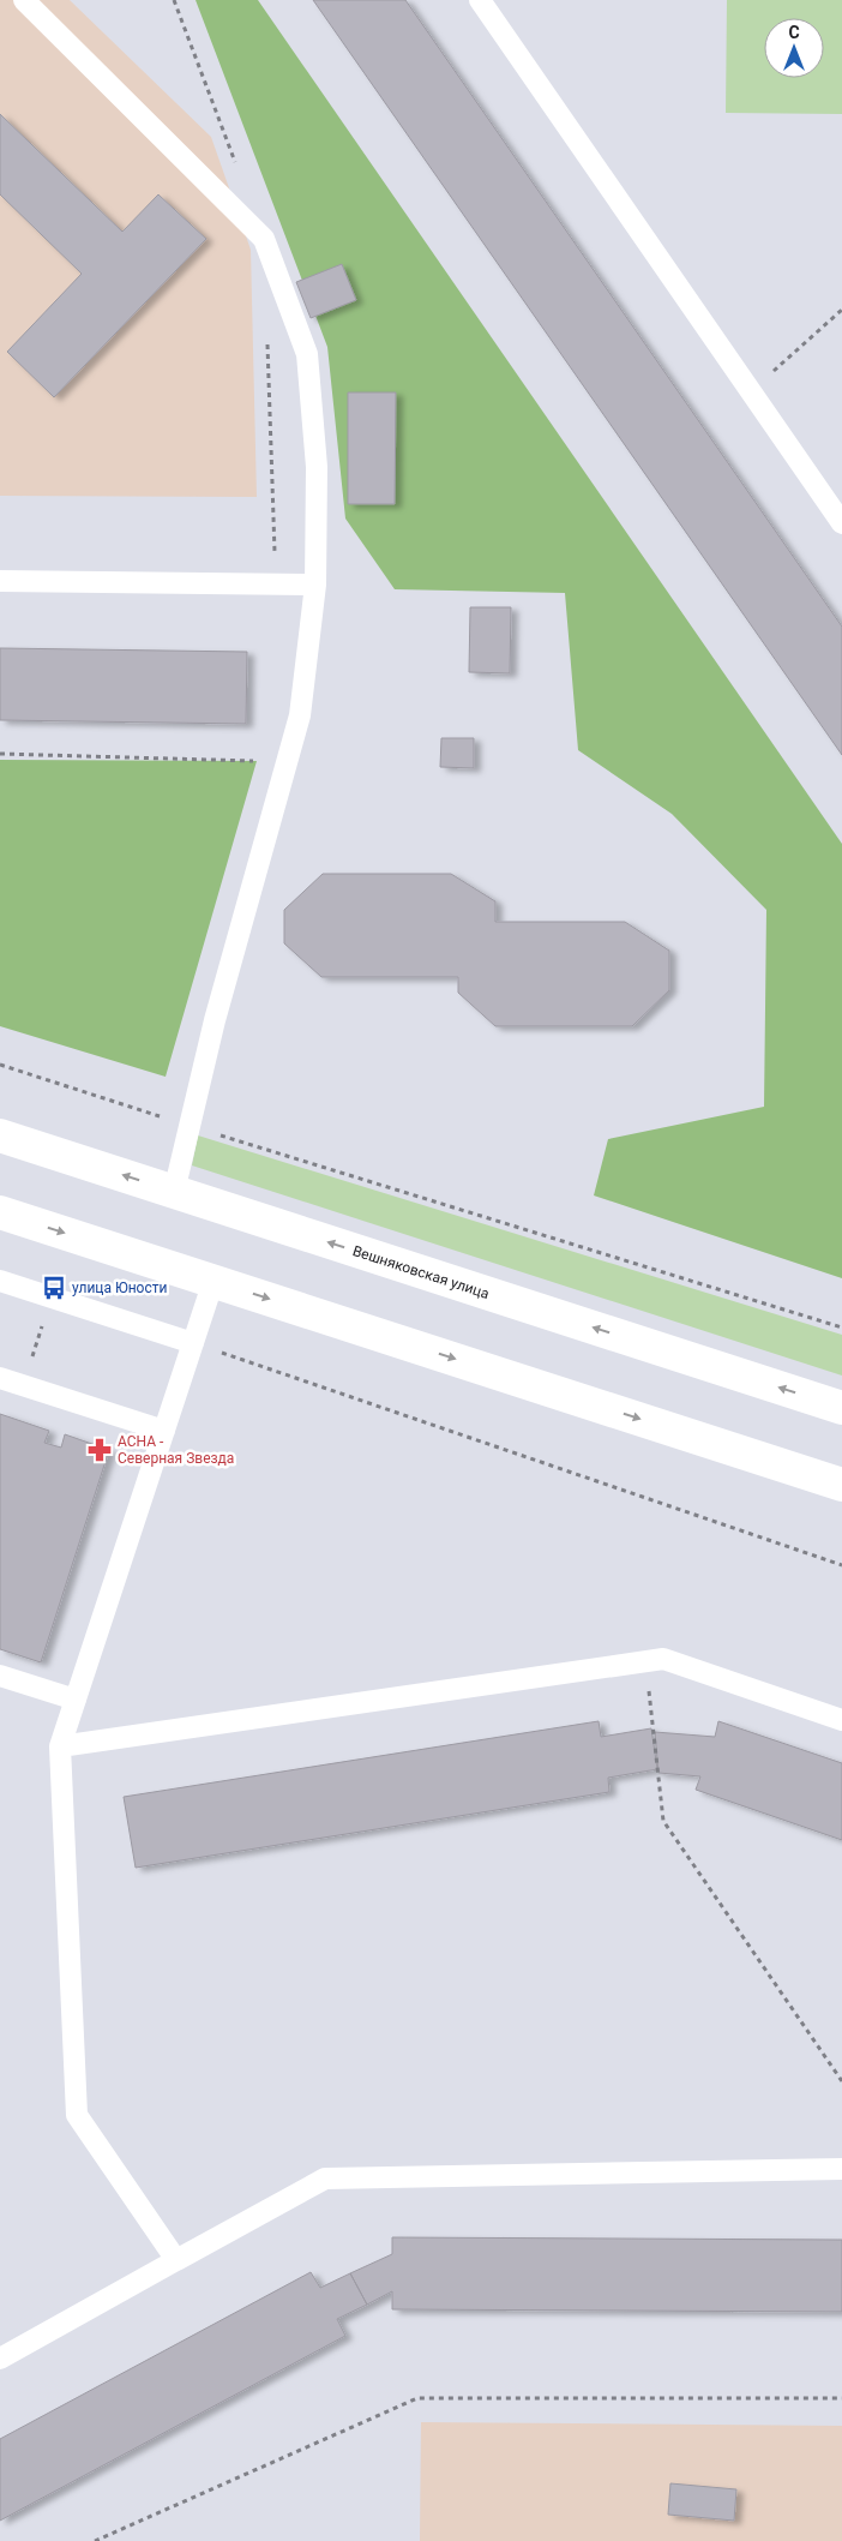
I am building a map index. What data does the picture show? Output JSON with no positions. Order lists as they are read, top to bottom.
{
  "streets": {
    "main road": ["Вешняковская улица"]
  },
  "places": {
    "bus stop": ["улица Юности"],
    "pharmacy": ["АСНА - Северная Звезда"]
  },
  "north": "top"
}
